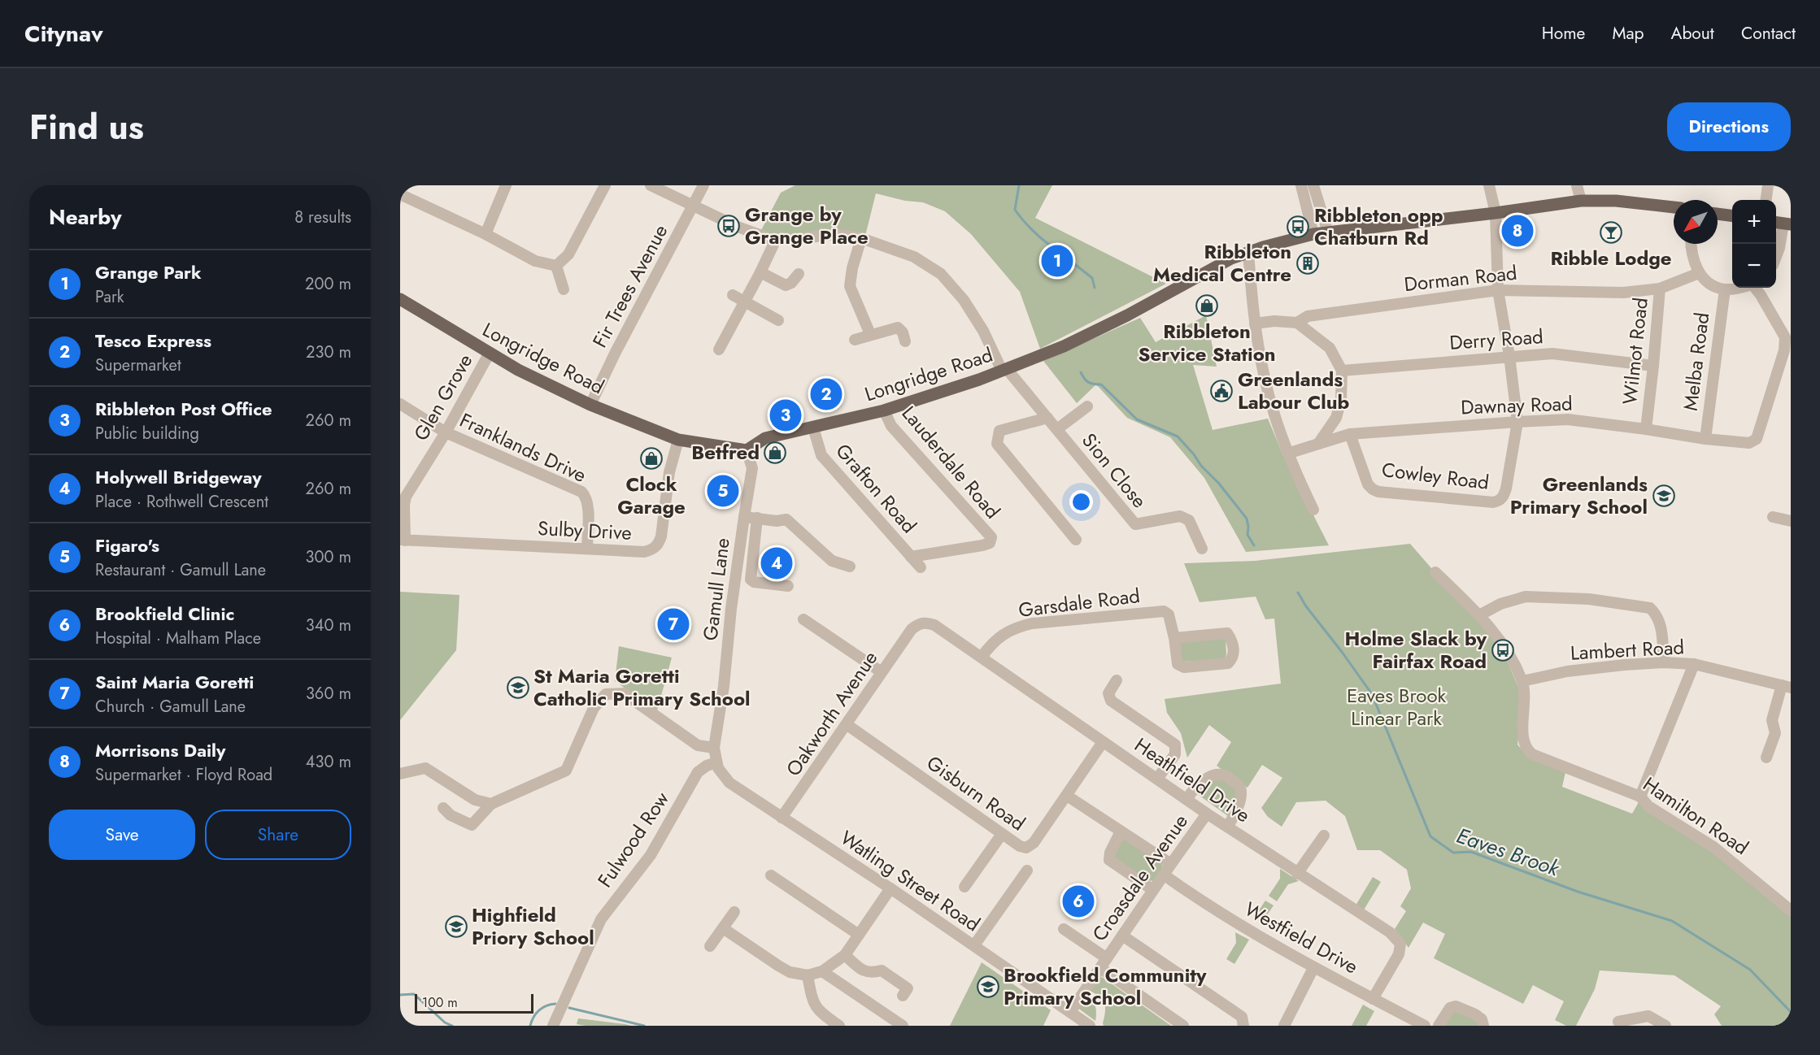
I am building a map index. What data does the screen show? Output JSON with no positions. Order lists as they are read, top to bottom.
{
  "streets": {
    "main road": ["Longridge Road"],
    "street": [
      "Dorman Road",
      "Fir Trees Avenue",
      "Derry Road",
      "Wilmot Road",
      "Melba Road",
      "Glen Grove",
      "Dawnay Road",
      "Franklands Drive",
      "Lauderdale Road",
      "Sion Close",
      "Cowley Road",
      "Grafton Road",
      "Sulby Drive",
      "Gamull Lane",
      "Garsdale Road",
      "Lambert Road",
      "Oakworth Avenue",
      "Heathfield Drive",
      "Gisburn Road",
      "Hamilton Road",
      "Fulwood Row",
      "Croasdale Avenue",
      "Watling Street Road",
      "Westfield Drive"
    ]
  },
  "crossings": [
    ["Dorman Road", "Wilmot Road"],
    ["Fir Trees Avenue", "Longridge Road"],
    ["Derry Road", "Wilmot Road"],
    ["Wilmot Road", "Dawnay Road"],
    ["Longridge Road", "Glen Grove"],
    ["Longridge Road", "Lauderdale Road"],
    ["Longridge Road", "Sion Close"],
    ["Longridge Road", "Grafton Road"],
    ["Longridge Road", "Sulby Drive"],
    ["Longridge Road", "Gamull Lane"],
    ["Melba Road", "Dawnay Road"],
    ["Glen Grove", "Franklands Drive"],
    ["Glen Grove", "Sulby Drive"],
    ["Dawnay Road", "Cowley Road"],
    ["Franklands Drive", "Sulby Drive"],
    ["Lauderdale Road", "Grafton Road"],
    ["Gamull Lane", "Fulwood Row"],
    ["Gamull Lane", "Watling Street Road"],
    ["Garsdale Road", "Heathfield Drive"],
    ["Lambert Road", "Hamilton Road"],
    ["Oakworth Avenue", "Heathfield Drive"],
    ["Oakworth Avenue", "Gisburn Road"],
    ["Oakworth Avenue", "Watling Street Road"],
    ["Heathfield Drive", "Gisburn Road"],
    ["Heathfield Drive", "Croasdale Avenue"],
    ["Heathfield Drive", "Westfield Drive"],
    ["Fulwood Row", "Watling Street Road"],
    ["Croasdale Avenue", "Watling Street Road"],
    ["Croasdale Avenue", "Westfield Drive"]
  ],
  "water": ["Eaves Brook"],
  "parks": ["Eaves Brook Linear Park"],
  "places": {
    "bus stop": ["Grange by Grange Place", "Ribbleton opp Chatburn Rd", "Holme Slack by Fairfax Road"],
    "bar": ["Ribble Lodge"],
    "building": ["Ribbleton Medical Centre"],
    "shop": ["Ribbleton Service Station", "Betfred", "Clock Garage"],
    "public building": ["Greenlands Labour Club"],
    "school or university": [
      "Greenlands Primary School",
      "St Maria Goretti Catholic Primary School",
      "Highfield Priory School",
      "Brookfield Community Primary School"
    ]
  },
  "scale_bar": "100 m",
  "north": "bottom left",
  "page": {
    "header": "Citynav",
    "nav": [
      "Home",
      "Map",
      "About",
      "Contact"
    ],
    "title": "Find us",
    "buttons": [
      "Directions",
      ["Save", "Share"]
    ],
    "heading": ["Nearby", "8 results"],
    "map_buttons": ["+", "−"],
    "pins": [
      "8",
      "1",
      "2",
      "3",
      "5",
      "4",
      "7",
      "6"
    ],
    "list": [
      {
        "mark": "1",
        "name": "Grange Park",
        "note": "Park",
        "value": "200 m"
      },
      {
        "mark": "2",
        "name": "Tesco Express",
        "note": "Supermarket",
        "value": "230 m"
      },
      {
        "mark": "3",
        "name": "Ribbleton Post Office",
        "note": "Public building",
        "value": "260 m"
      },
      {
        "mark": "4",
        "name": "Holywell Bridgeway",
        "note": "Place · Rothwell Crescent",
        "value": "260 m"
      },
      {
        "mark": "5",
        "name": "Figaro's",
        "note": "Restaurant · Gamull Lane",
        "value": "300 m"
      },
      {
        "mark": "6",
        "name": "Brookfield Clinic",
        "note": "Hospital · Malham Place",
        "value": "340 m"
      },
      {
        "mark": "7",
        "name": "Saint Maria Goretti",
        "note": "Church · Gamull Lane",
        "value": "360 m"
      },
      {
        "mark": "8",
        "name": "Morrisons Daily",
        "note": "Supermarket · Floyd Road",
        "value": "430 m"
      }
    ],
    "scale": "100 m"
  }
}
